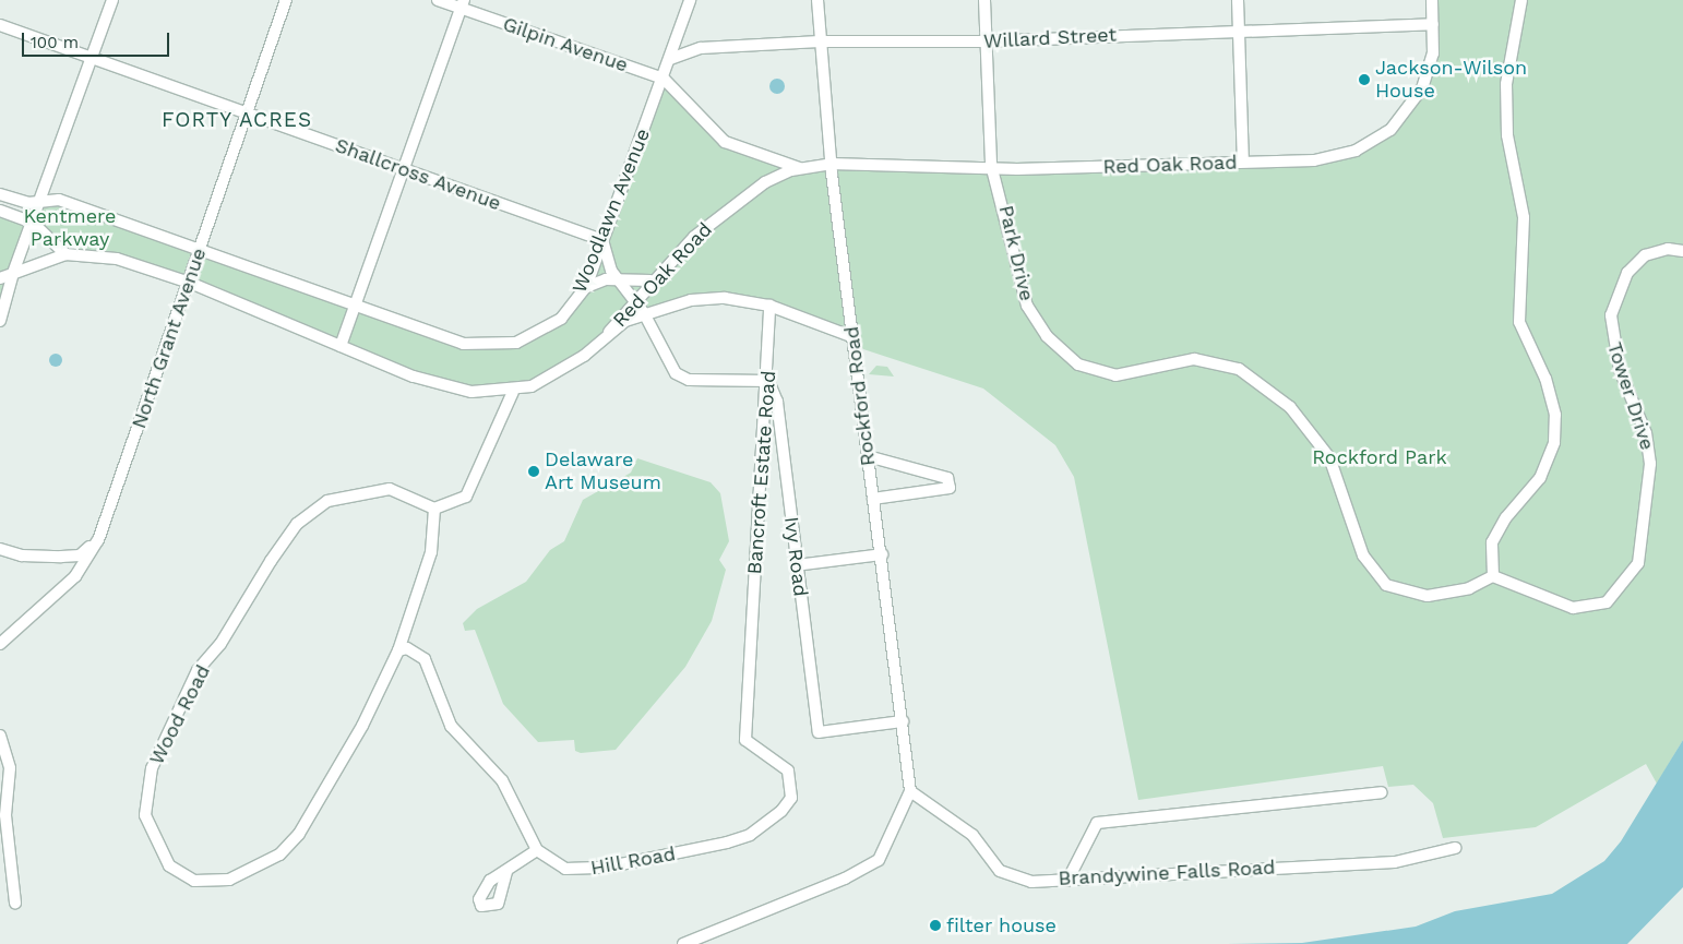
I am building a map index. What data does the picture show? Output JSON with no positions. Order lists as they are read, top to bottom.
{
  "streets": {
    "street": [
      "Willard Street",
      "Gilpin Avenue",
      "Red Oak Road",
      "Shallcross Avenue",
      "Woodlawn Avenue",
      "Park Drive",
      "North Grant Avenue",
      "Rockford Road",
      "Tower Drive",
      "Bancroft Estate Road",
      "Ivy Road",
      "Wood Road",
      "Hill Road",
      "Brandywine Falls Road"
    ]
  },
  "crossings": [
    ["Willard Street", "Red Oak Road"],
    ["Willard Street", "Woodlawn Avenue"],
    ["Willard Street", "Park Drive"],
    ["Willard Street", "Rockford Road"],
    ["Gilpin Avenue", "Red Oak Road"],
    ["Gilpin Avenue", "Woodlawn Avenue"],
    ["Red Oak Road", "Woodlawn Avenue"],
    ["Red Oak Road", "Park Drive"],
    ["Red Oak Road", "Rockford Road"],
    ["Shallcross Avenue", "Woodlawn Avenue"],
    ["Shallcross Avenue", "North Grant Avenue"],
    ["Park Drive", "Tower Drive"],
    ["Rockford Road", "Ivy Road"],
    ["Rockford Road", "Brandywine Falls Road"],
    ["Bancroft Estate Road", "Ivy Road"],
    ["Bancroft Estate Road", "Hill Road"]
  ],
  "districts": ["FORTY ACRES"],
  "parks": ["Kentmere Parkway", "Rockford Park"],
  "places": ["Jackson-Wilson House", "Delaware Art Museum", "filter house"],
  "scale_bar": "100 m"
}
